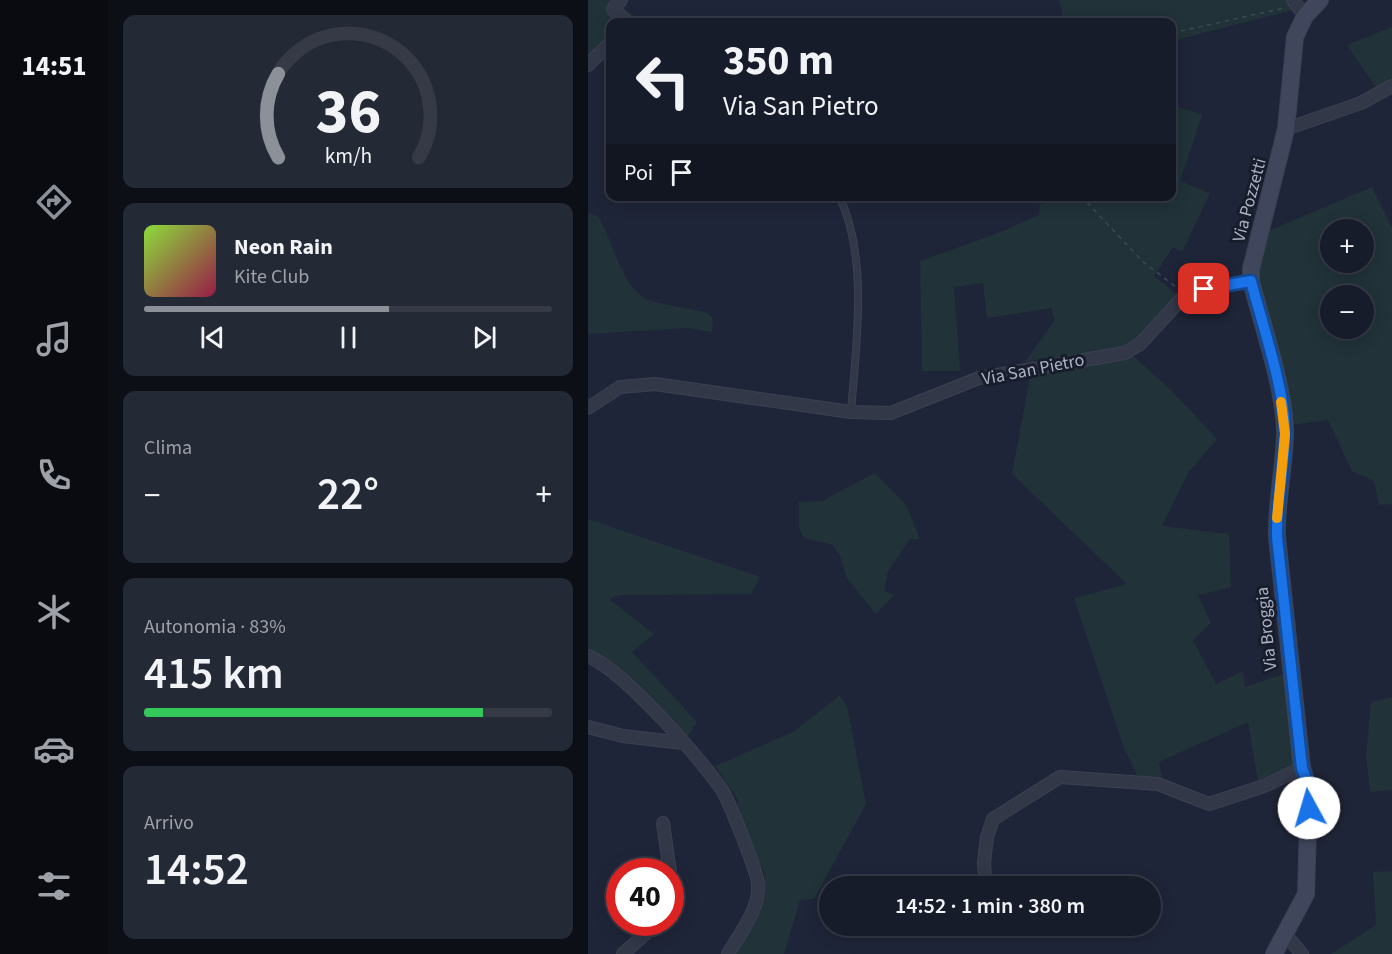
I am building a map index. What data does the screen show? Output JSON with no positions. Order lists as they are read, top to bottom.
{
  "streets": {
    "street": ["Via Pozzetti", "Via San Pietro", "Via Broggia"]
  },
  "crossings": [
    ["Via Pozzetti", "Via Broggia"]
  ],
  "page": {
    "tabs": "14:51",
    "turn": ["350 m", "Via San Pietro"],
    "then": "Poi",
    "map_buttons": ["+", "−"],
    "song": ["Neon Rain", "Kite Club"],
    "tile": [
      "Clima",
      ["Autonomia · 83%", "415 km"],
      ["Arrivo", "14:52"]
    ],
    "heat": ["−", "22°", "+"],
    "limit": "40",
    "trip": "14:52 · 1 min · 380 m",
    "gauge": ["36", "km/h"]
  }
}
